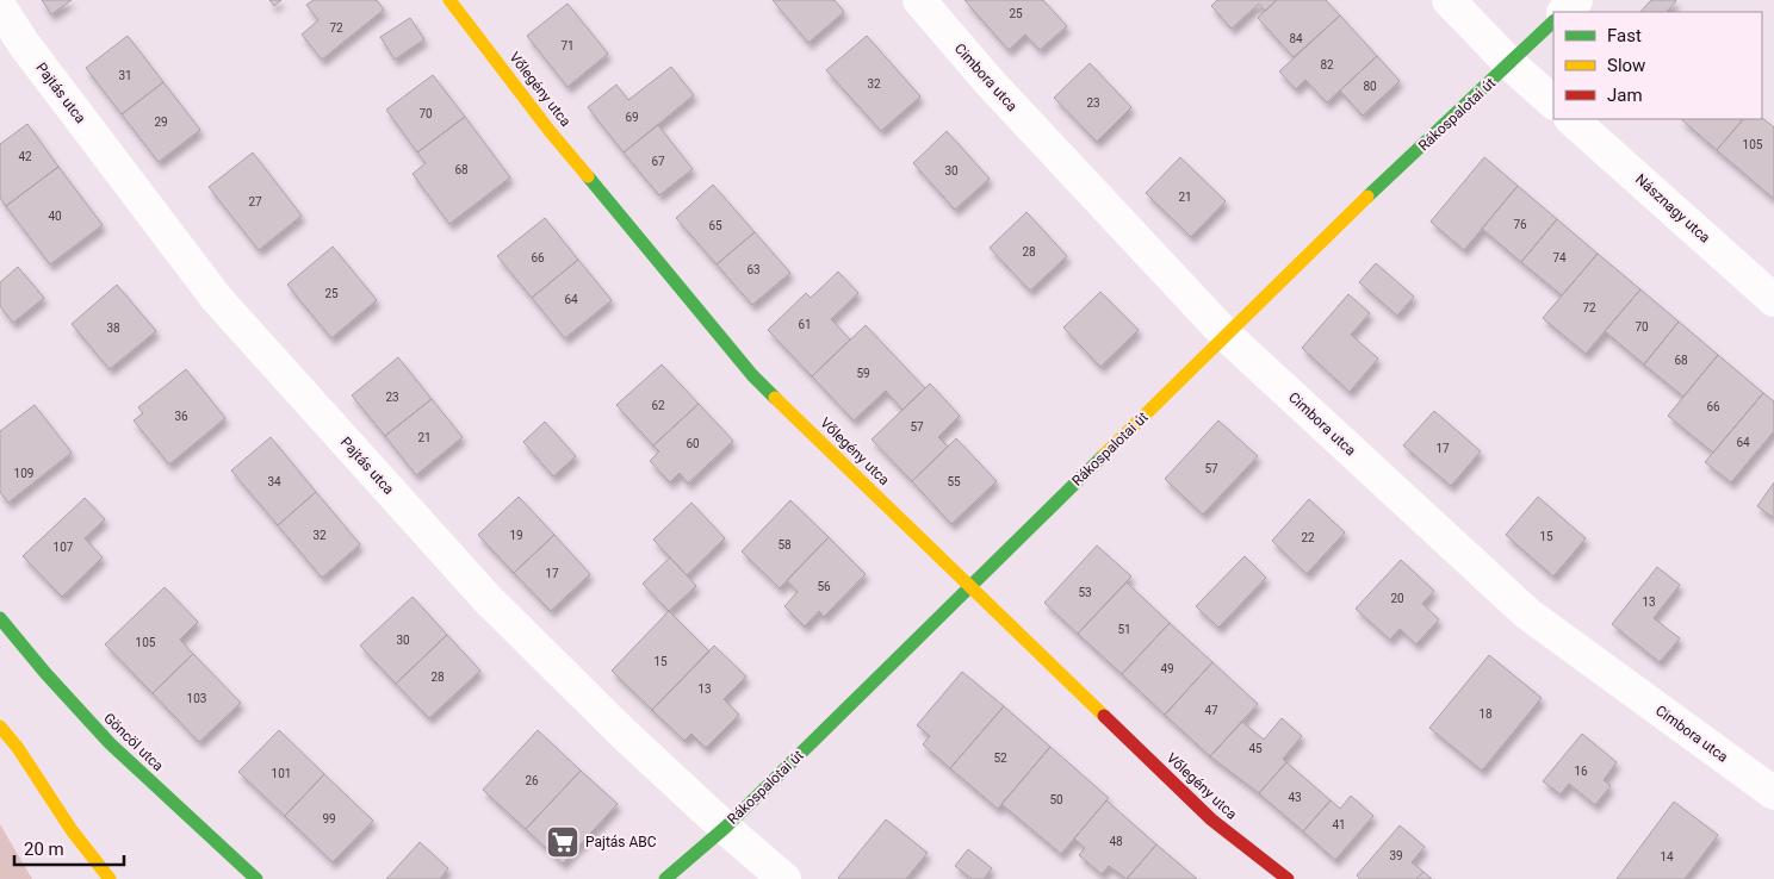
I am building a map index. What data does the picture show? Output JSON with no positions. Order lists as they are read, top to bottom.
{
  "streets": {
    "street": [
      "Cimbora utca",
      "Vőlegény utca",
      "Pajtás utca",
      "Rákospalotai út",
      "Násznagy utca",
      "Göncöl utca"
    ]
  },
  "crossings": [
    ["Cimbora utca", "Rákospalotai út"],
    ["Vőlegény utca", "Rákospalotai út"],
    ["Pajtás utca", "Rákospalotai út"]
  ],
  "places": {
    "supermarket": ["Pajtás ABC"]
  },
  "house_numbers": [
    "25",
    "72",
    "84",
    "71",
    "82",
    "31",
    "32",
    "80",
    "23",
    "70",
    "69",
    "29",
    "105",
    "42",
    "67",
    "68",
    "30",
    "21",
    "27",
    "40",
    "76",
    "65",
    "28",
    "66",
    "74",
    "63",
    "25",
    "64",
    "72",
    "61",
    "70",
    "38",
    "68",
    "59",
    "23",
    "62",
    "66",
    "36",
    "57",
    "21",
    "64",
    "60",
    "17",
    "57",
    "109",
    "34",
    "55",
    "32",
    "19",
    "15",
    "22",
    "58",
    "107",
    "17",
    "56",
    "53",
    "20",
    "13",
    "51",
    "30",
    "105",
    "15",
    "49",
    "28",
    "13",
    "103",
    "47",
    "18",
    "45",
    "52",
    "16",
    "101",
    "26",
    "43",
    "50",
    "99",
    "41",
    "48",
    "39",
    "14"
  ],
  "legend": ["Fast", "Slow", "Jam"],
  "scale_bar": "20 m"
}
